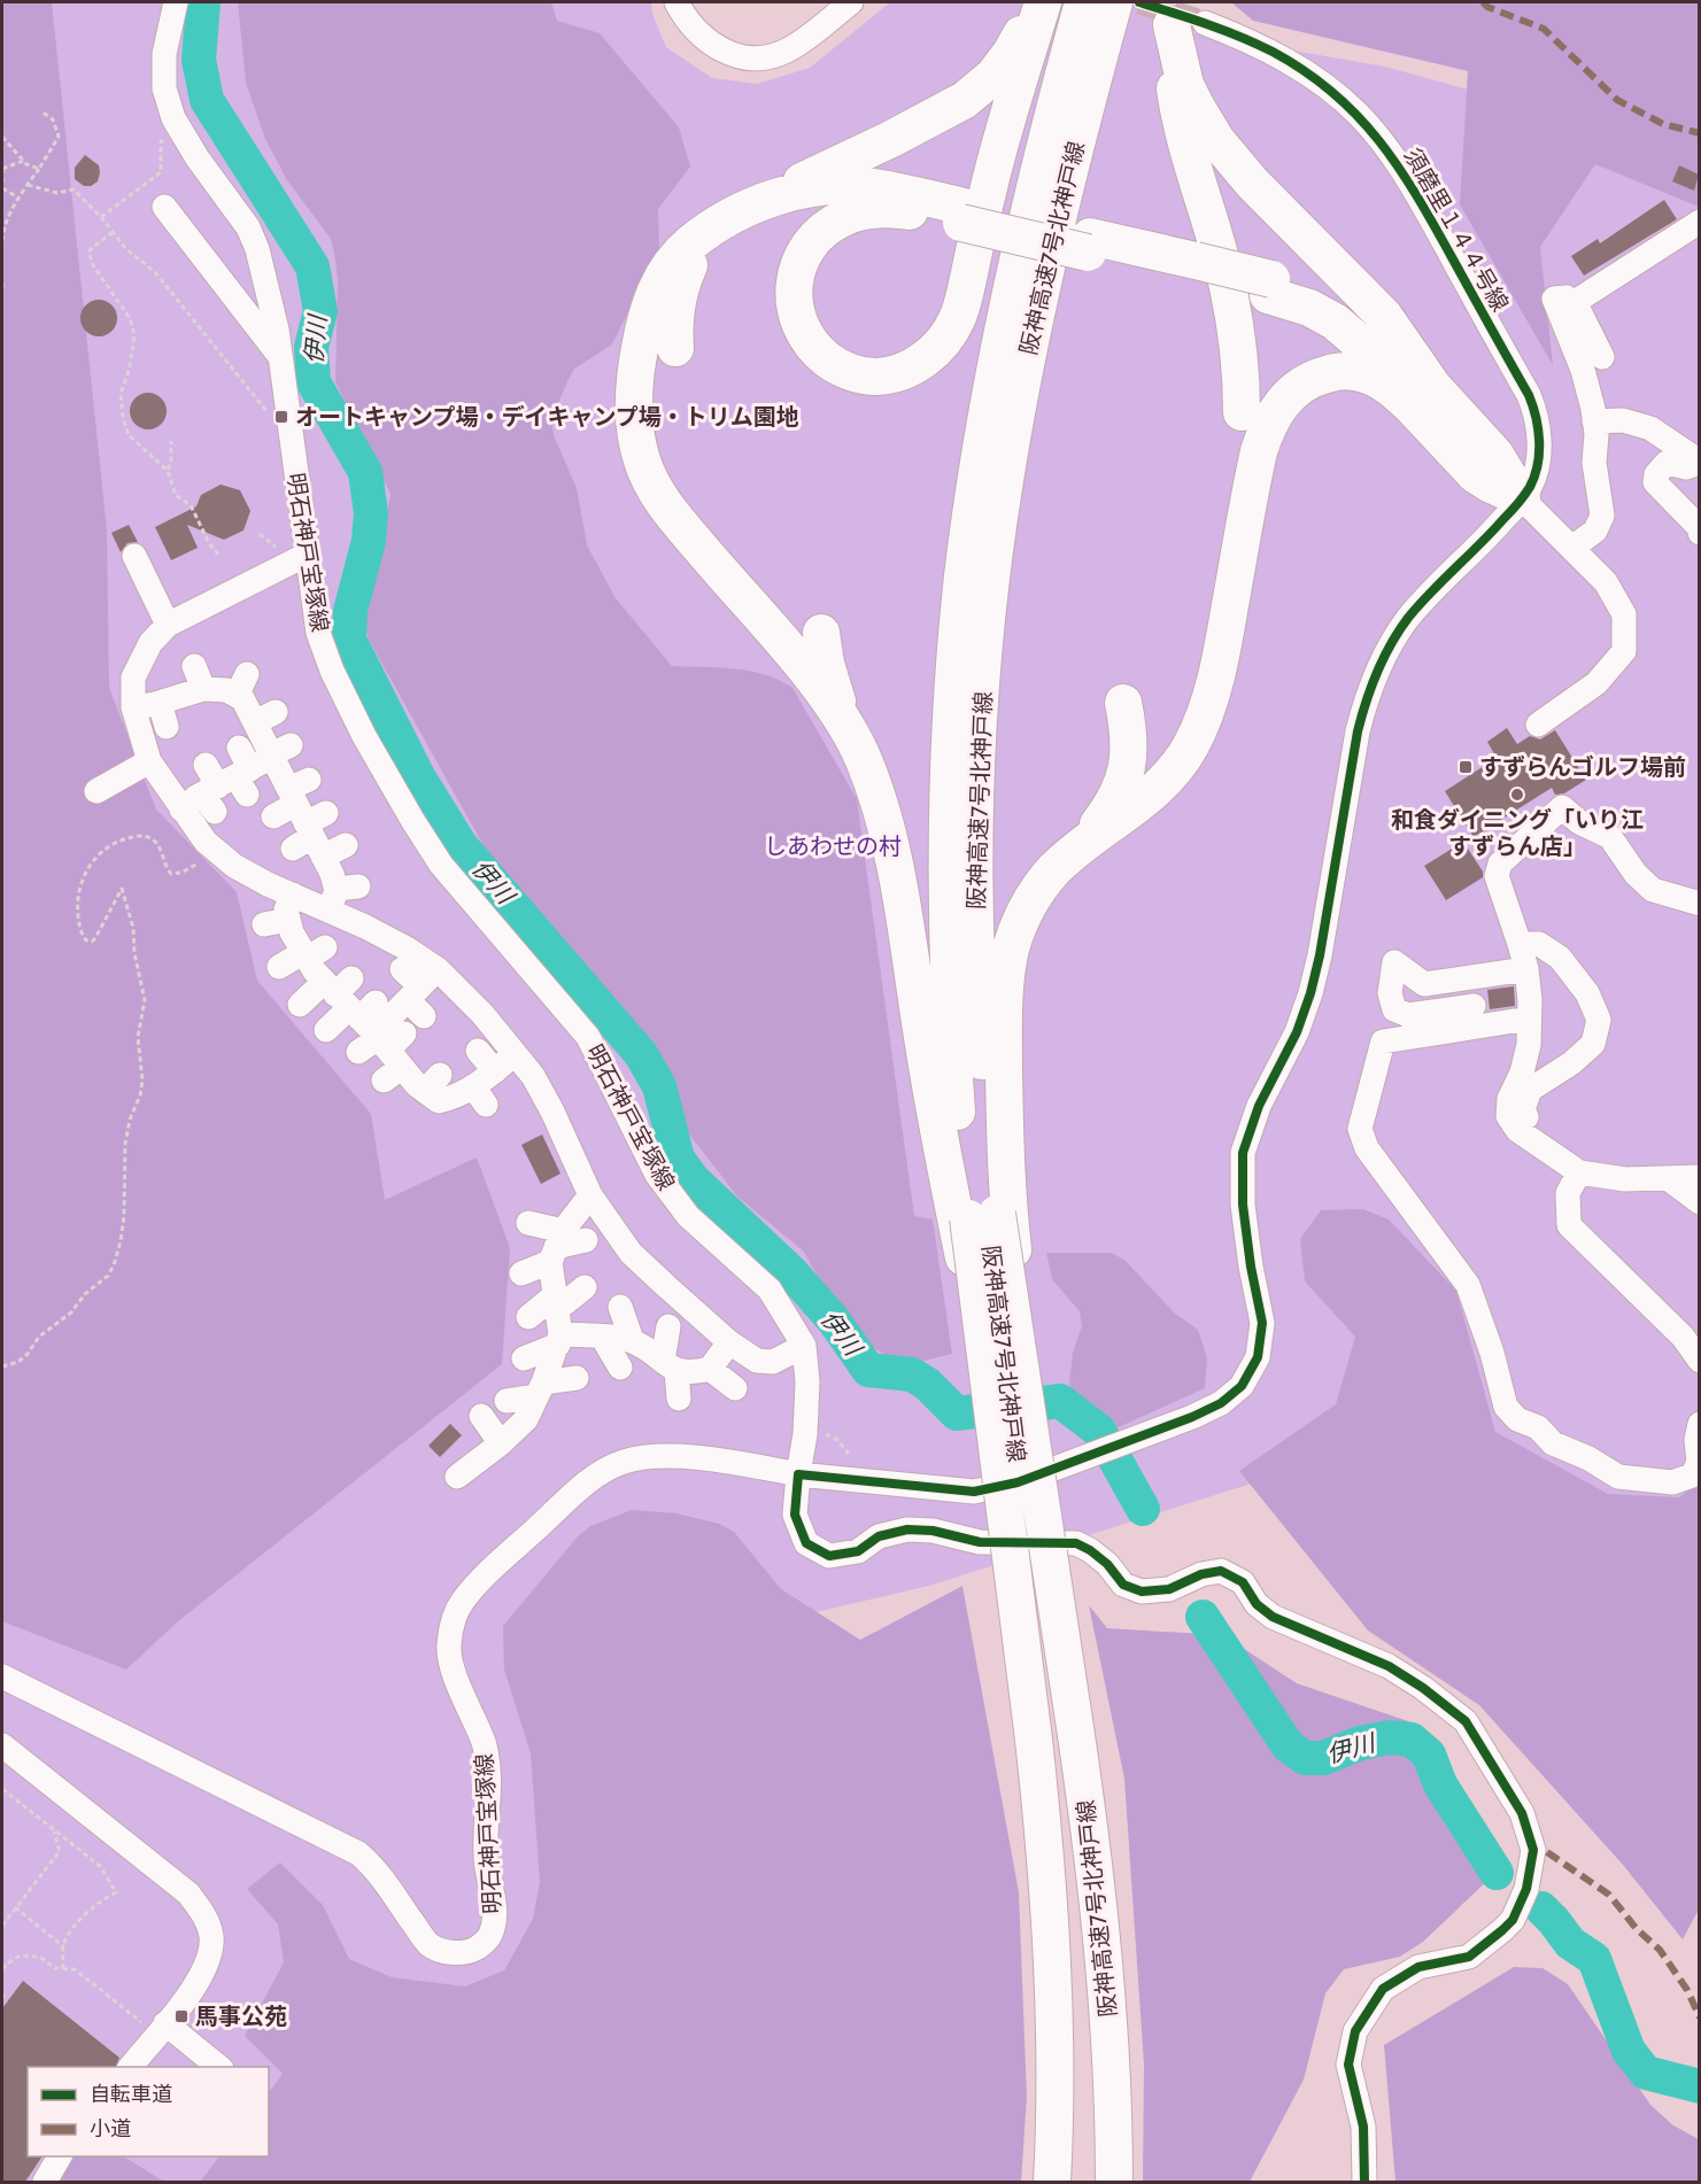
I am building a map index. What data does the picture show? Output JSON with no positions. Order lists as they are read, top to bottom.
{
  "streets": {
    "highway": ["阪神高速7号北神戸線"],
    "street": ["須磨里１４４号線", "明石神戸宝塚線"]
  },
  "crossings": [
    ["須磨里１４４号線", "明石神戸宝塚線"]
  ],
  "water": ["伊川"],
  "parks": ["しあわせの村"],
  "places": {
    "transit": ["オートキャンプ場・デイキャンプ場・トリム園地", "すずらんゴルフ場前", "馬事公苑"],
    "other": ["和食ダイニング「いり江 すずらん店」"]
  },
  "legend": ["自転車道", "小道"]
}
